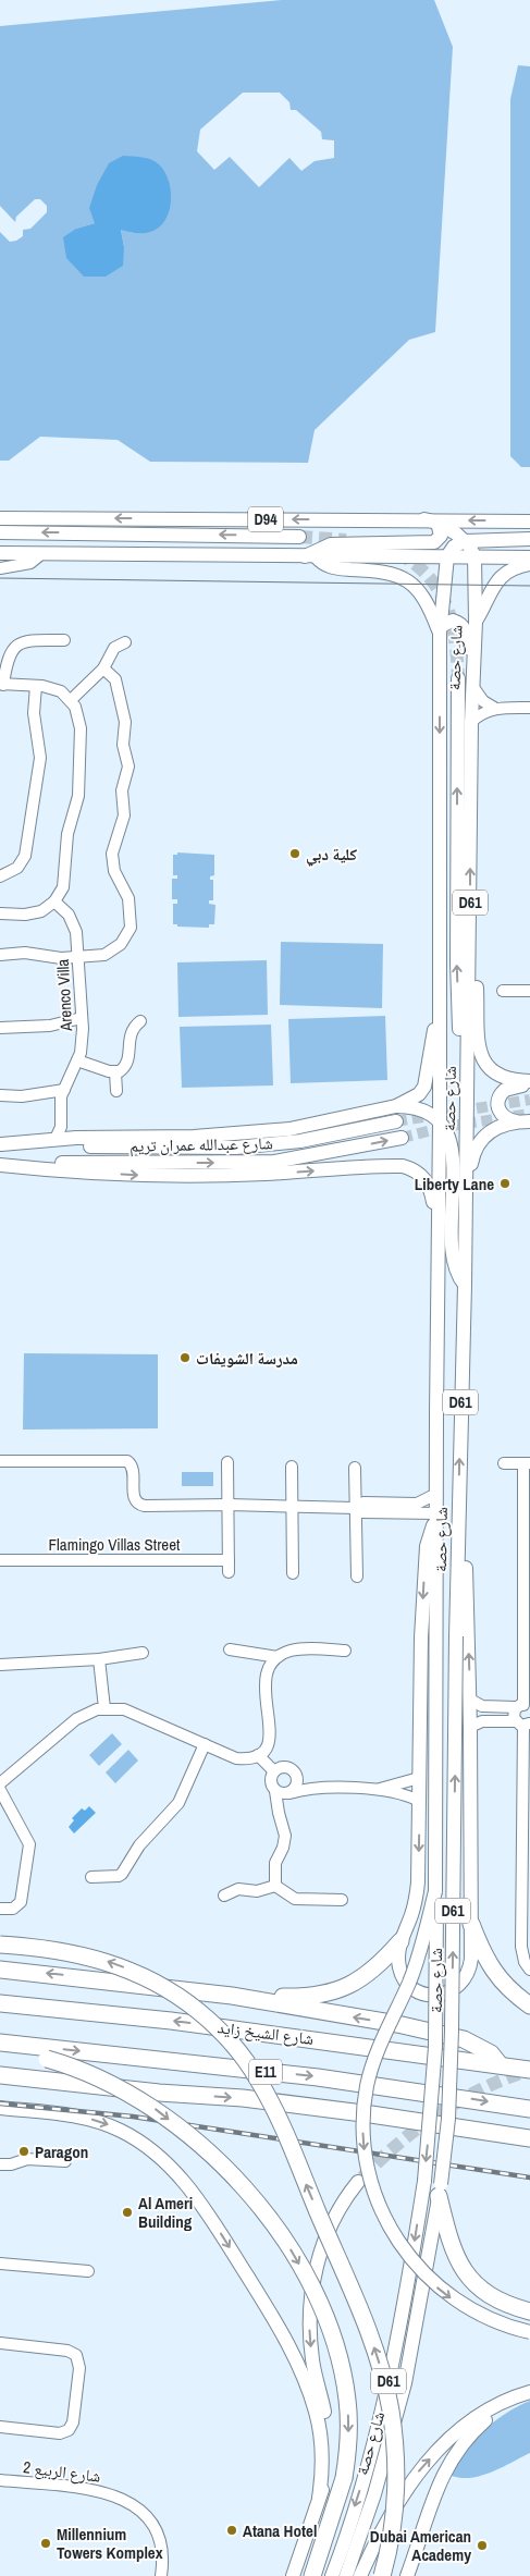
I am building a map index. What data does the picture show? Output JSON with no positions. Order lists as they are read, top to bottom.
{
  "streets": {
    "highway": ["شارع الشيخ زايد", "E11"],
    "main road": [
      "D94",
      "شارع حصة",
      "D61",
      "شارع عبدالله عمران تريم"
    ],
    "street": ["Arenco Villa", "Flamingo Villas Street", "شارع الربيع 2"]
  },
  "crossings": [
    ["D94", "شارع حصة"]
  ],
  "places": [
    "كلية دبي",
    "Liberty Lane",
    "مدرسة الشويفات",
    "Paragon",
    "Al Ameri Building",
    "Atana Hotel",
    "Millennium Towers Komplex",
    "Dubai American Academy"
  ]
}
